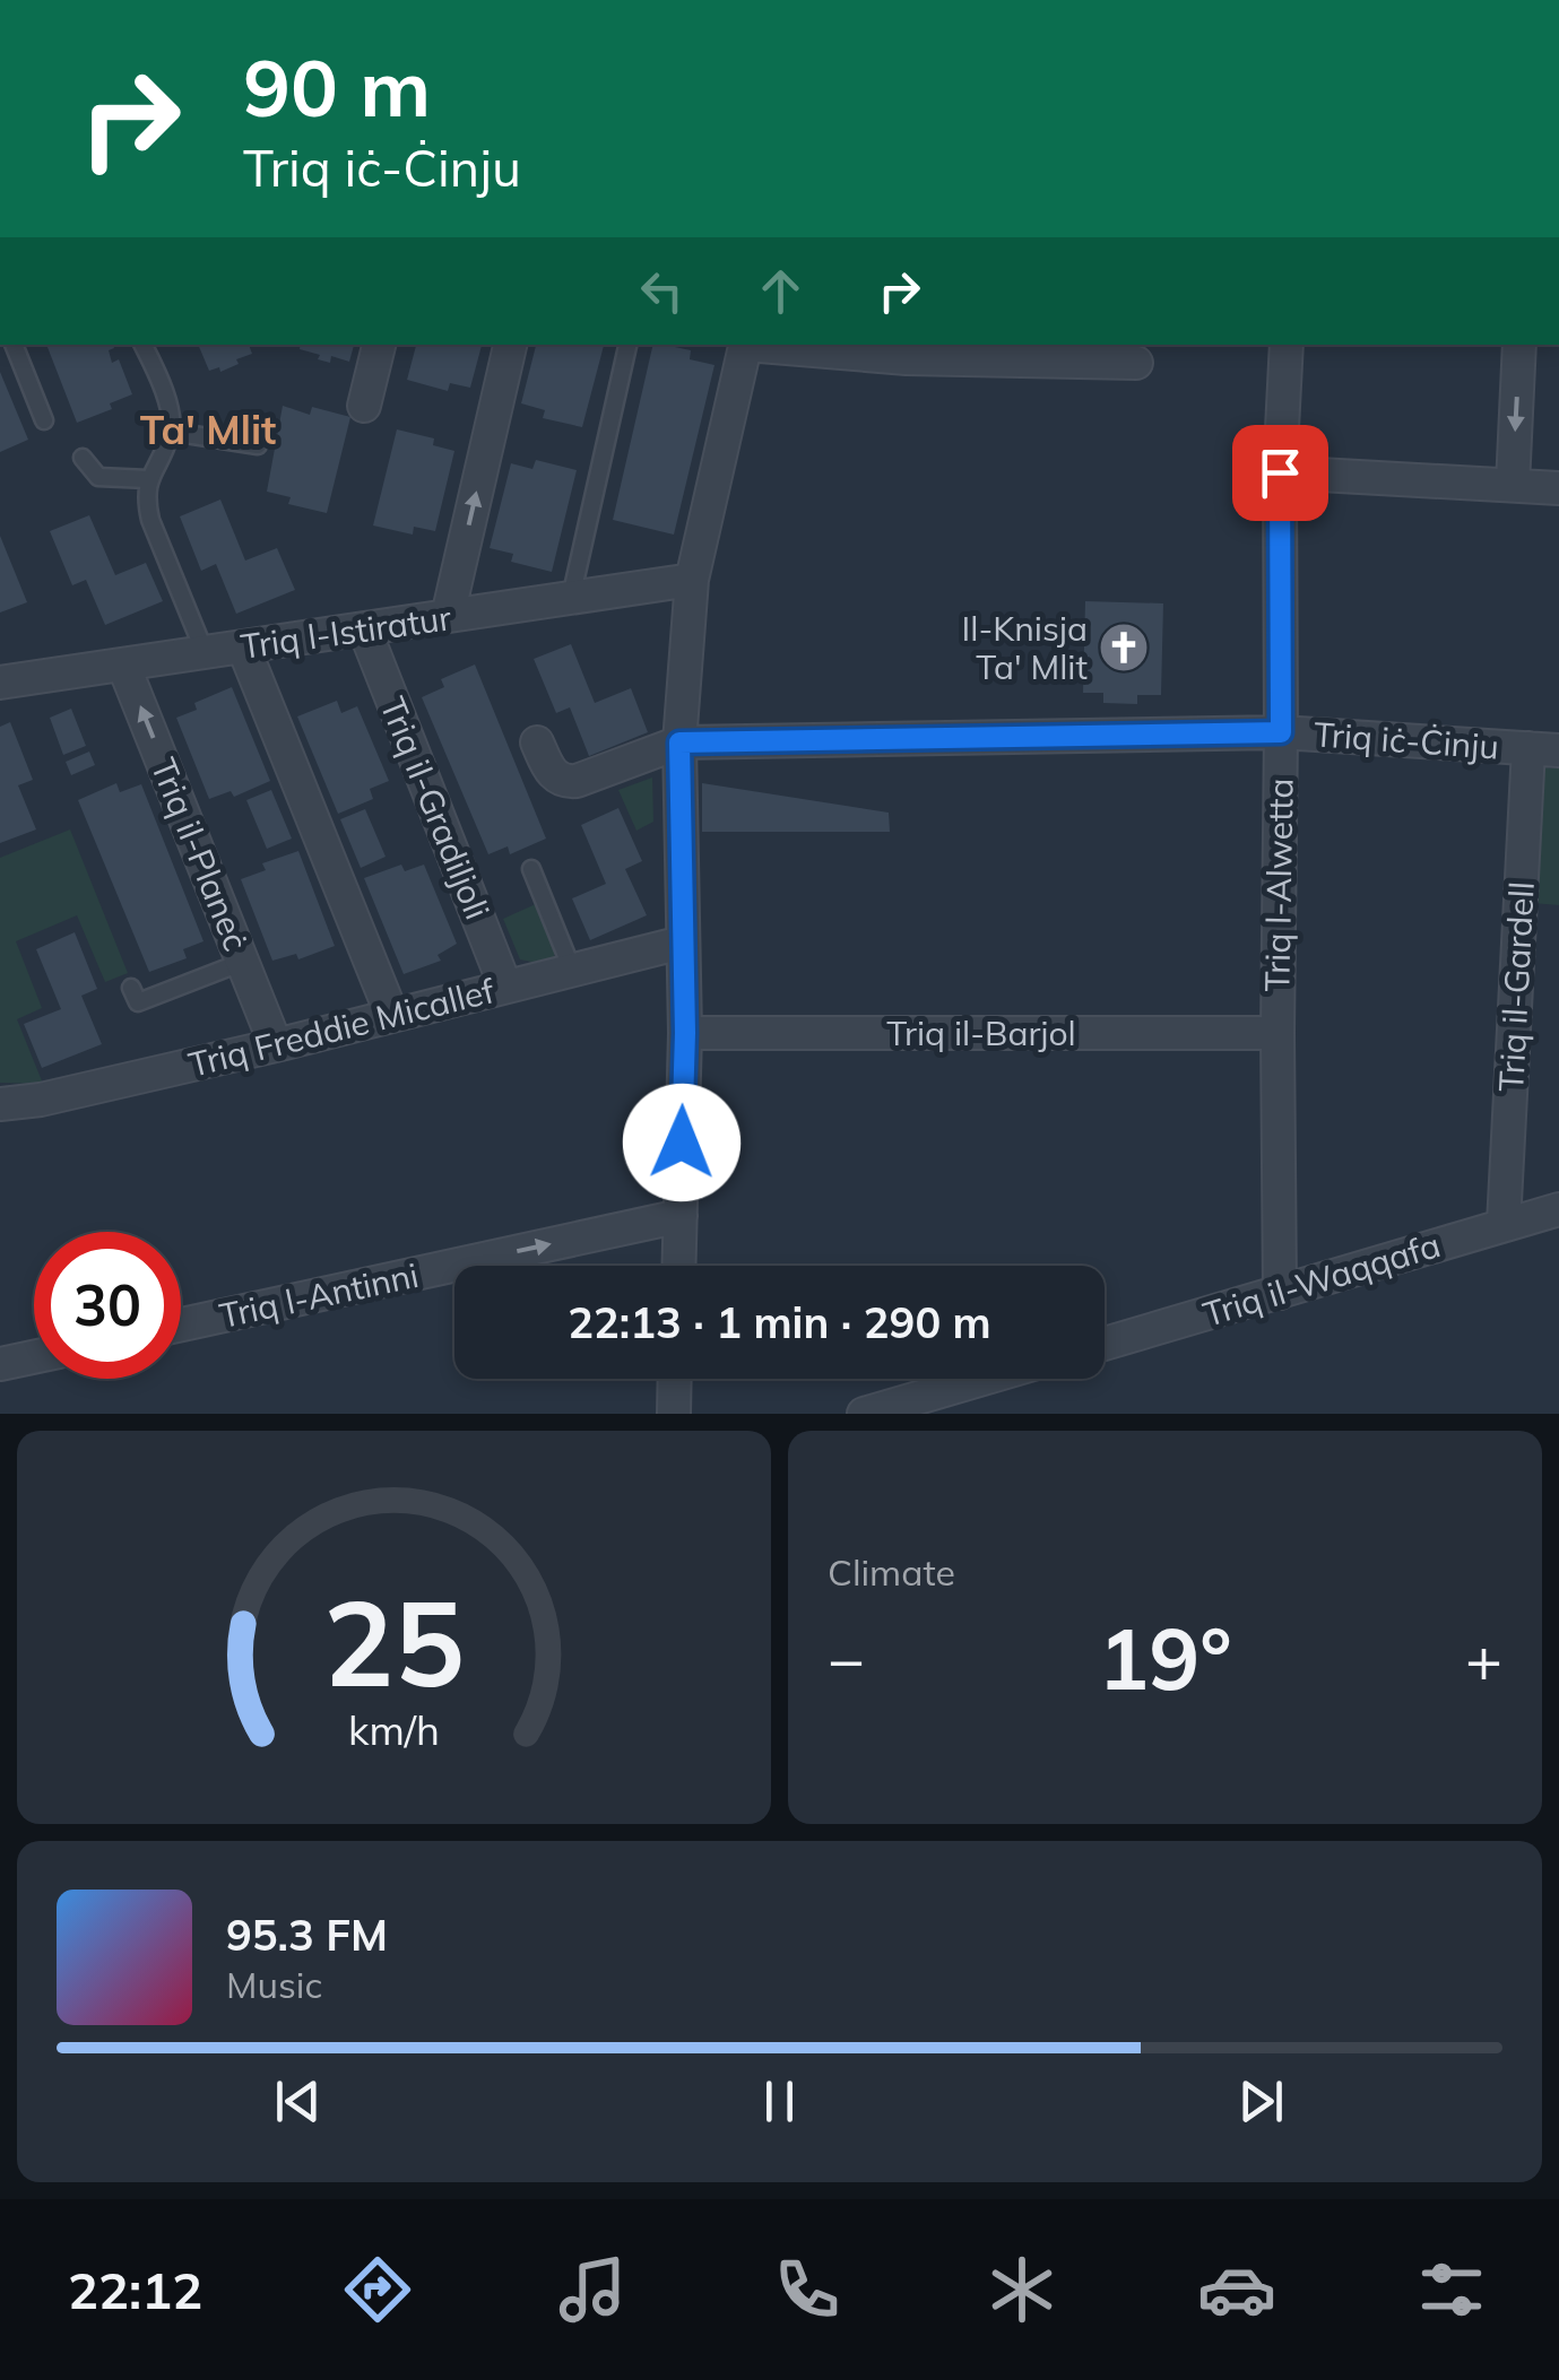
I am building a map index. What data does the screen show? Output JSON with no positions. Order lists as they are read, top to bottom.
{
  "streets": {
    "street": [
      "Triq l-Istiratur",
      "Triq iċ-Ċinju",
      "Triq il-Gradiljoli",
      "Triq il-Planeċ",
      "Triq l-Alwetta",
      "Triq il-Gardell",
      "Triq Freddie Micallef",
      "Triq il-Barjol",
      "Triq il-Waqqafa",
      "Triq l-Antinni"
    ]
  },
  "crossings": [
    ["Triq l-Istiratur", "Triq il-Gradiljoli"],
    ["Triq l-Istiratur", "Triq il-Planeċ"],
    ["Triq iċ-Ċinju", "Triq l-Alwetta"],
    ["Triq iċ-Ċinju", "Triq il-Gardell"],
    ["Triq il-Gradiljoli", "Triq Freddie Micallef"],
    ["Triq il-Planeċ", "Triq Freddie Micallef"],
    ["Triq l-Alwetta", "Triq il-Barjol"],
    ["Triq l-Alwetta", "Triq il-Waqqafa"],
    ["Triq il-Gardell", "Triq il-Waqqafa"]
  ],
  "one_way": ["Triq l-Antinni"],
  "districts": ["Ta' Mlit"],
  "places": {
    "church": ["Il-Knisja Ta' Mlit"]
  },
  "page": {
    "turn": ["90 m", "Triq iċ-Ċinju"],
    "limit": "30",
    "trip": "22:13 · 1 min · 290 m",
    "tile": "Climate",
    "heat": ["−", "19°", "+"],
    "song": ["95.3 FM", "Music"],
    "tabs": "22:12",
    "gauge": ["25", "km/h"]
  }
}
